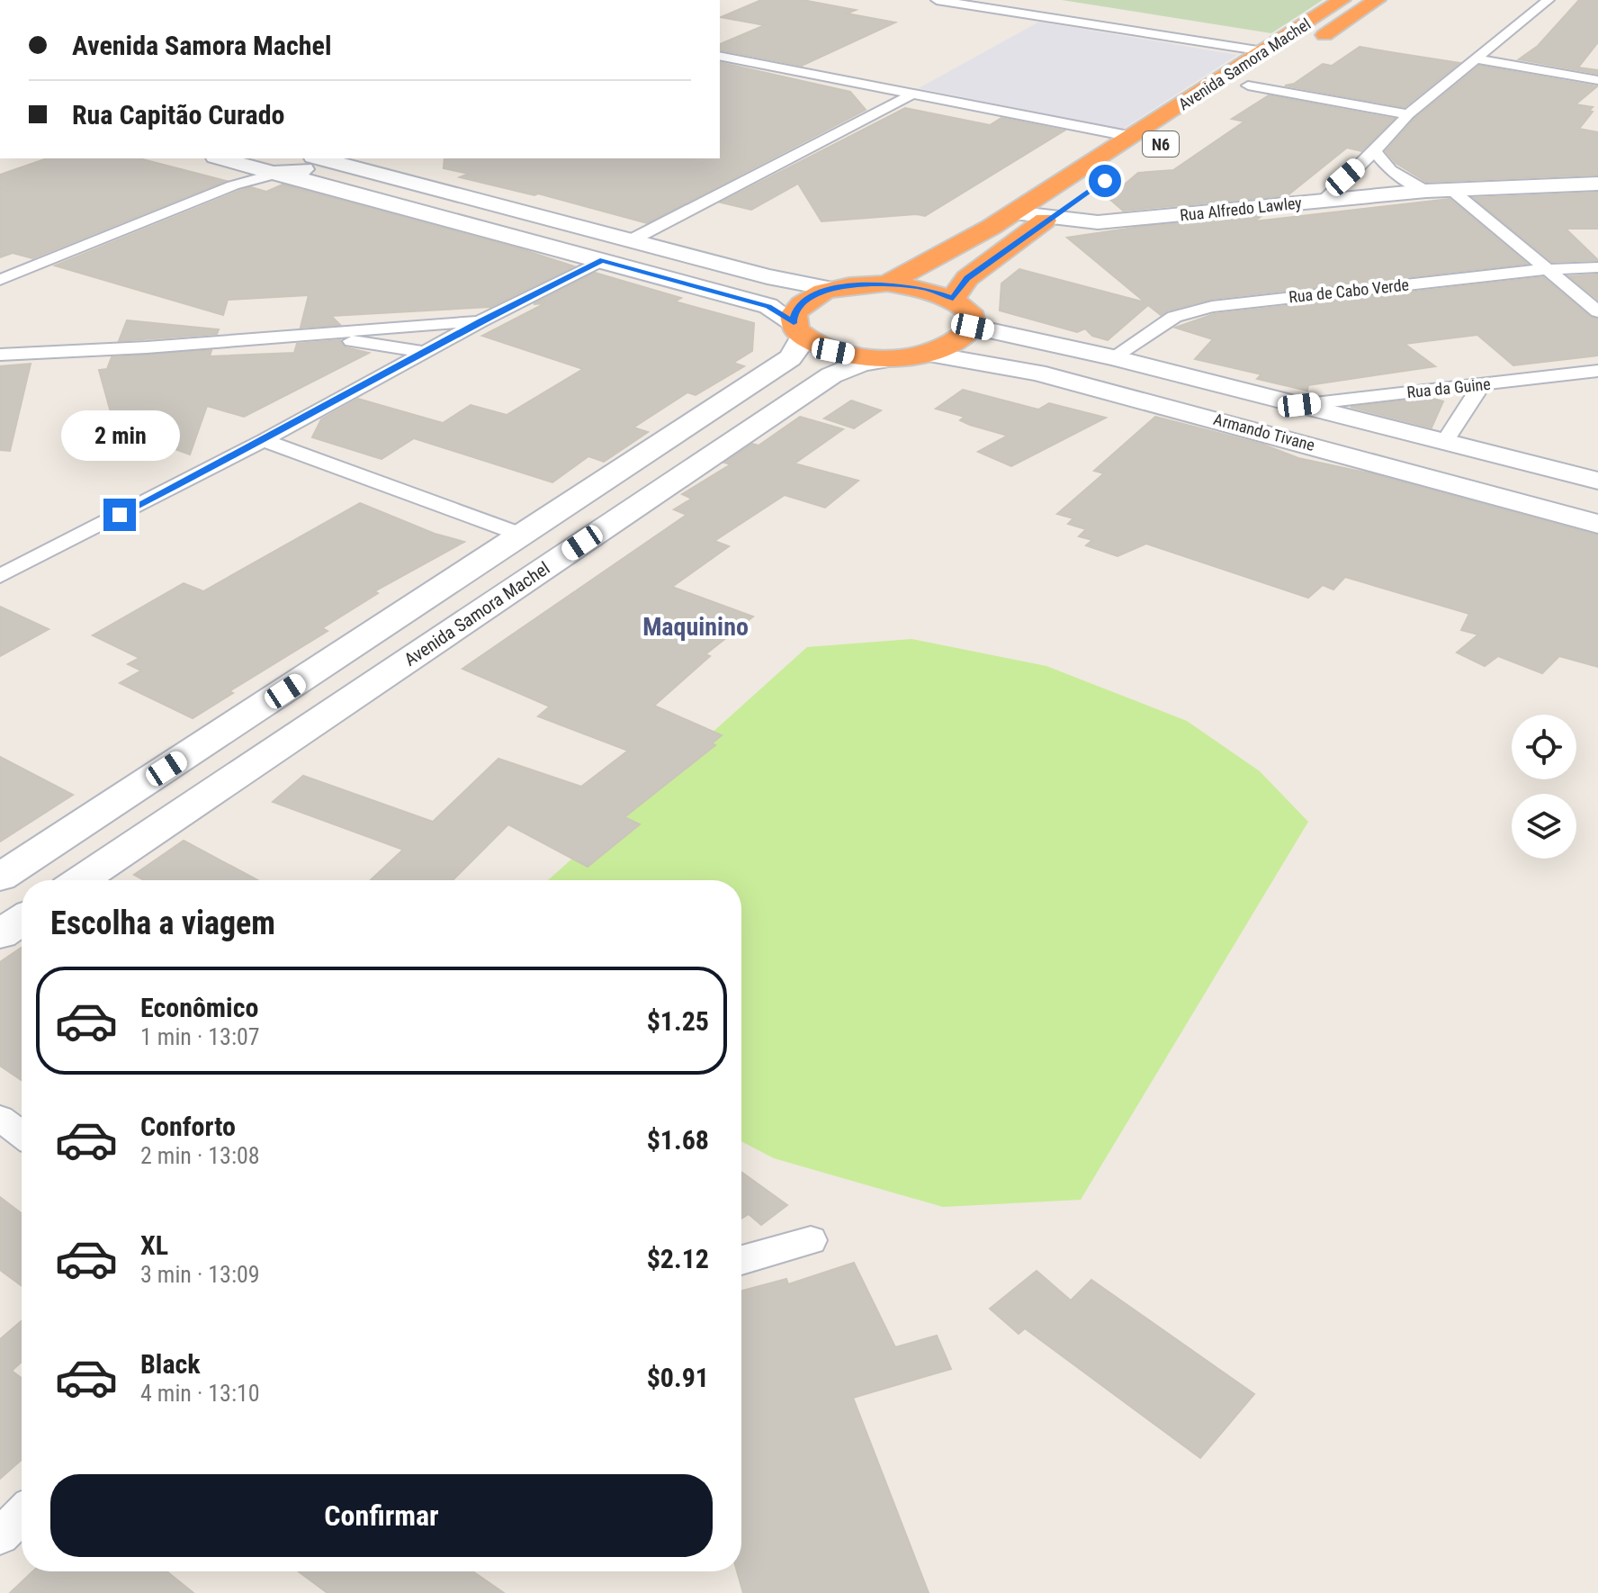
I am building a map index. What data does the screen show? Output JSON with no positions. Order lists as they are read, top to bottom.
{
  "streets": {
    "highway": ["Avenida Samora Machel", "N6"],
    "street": [
      "Rua Alfredo Lawley",
      "Rua de Cabo Verde",
      "Rua da Guine",
      "Armando Tivane"
    ]
  },
  "crossings": [
    ["Avenida Samora Machel", "Rua Alfredo Lawley"],
    ["Rua de Cabo Verde", "Armando Tivane"],
    ["Rua da Guine", "Armando Tivane"]
  ],
  "districts": ["Maquinino"],
  "page": {
    "banner": ["Avenida Samora Machel", "Rua Capitão Curado"],
    "bubble": "2 min",
    "heading": "Escolha a viagem",
    "list": [
      {
        "name": "Econômico",
        "note": "1 min · 13:07",
        "value": "$1.25"
      },
      {
        "name": "Conforto",
        "note": "2 min · 13:08",
        "value": "$1.68"
      },
      {
        "name": "XL",
        "note": "3 min · 13:09",
        "value": "$2.12"
      },
      {
        "name": "Black",
        "note": "4 min · 13:10",
        "value": "$0.91"
      }
    ],
    "buttons": "Confirmar"
  }
}
